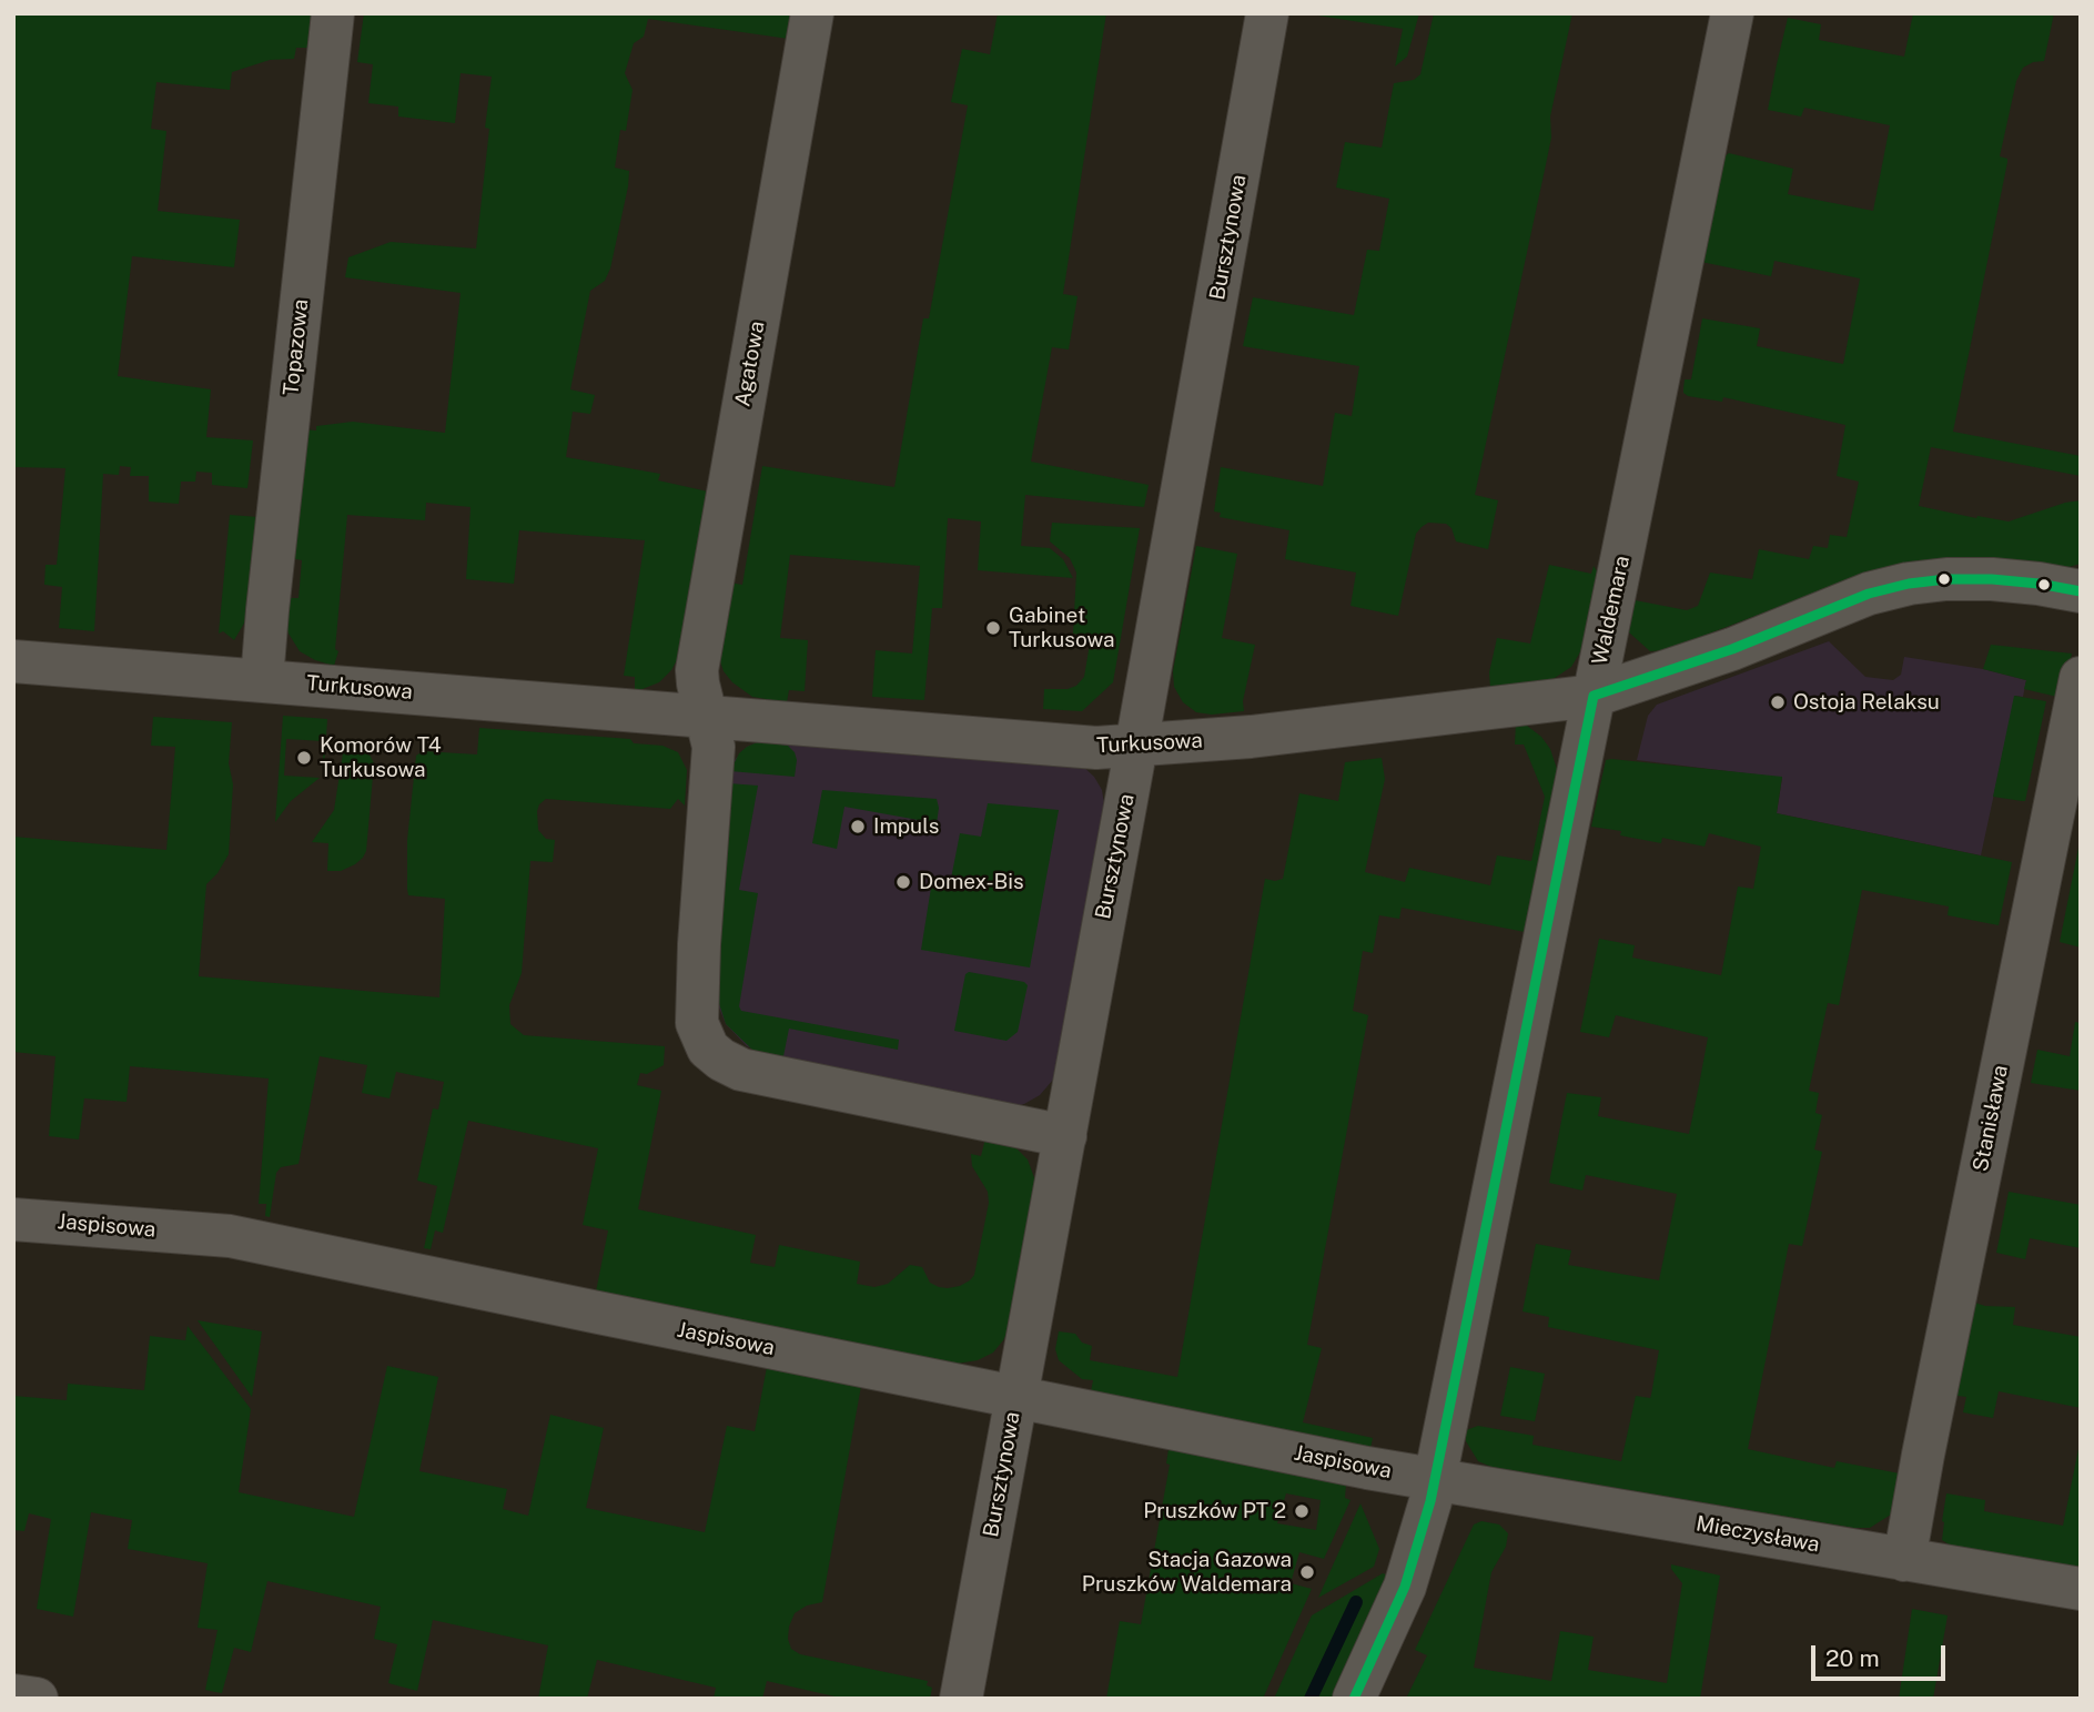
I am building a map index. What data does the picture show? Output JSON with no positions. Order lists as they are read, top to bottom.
{
  "streets": {
    "street": [
      "Bursztynowa",
      "Topazowa",
      "Agatowa",
      "Waldemara",
      "Turkusowa",
      "Stanisława",
      "Jaspisowa",
      "Mieczysława"
    ]
  },
  "crossings": [
    ["Bursztynowa", "Turkusowa"],
    ["Bursztynowa", "Jaspisowa"],
    ["Topazowa", "Turkusowa"],
    ["Agatowa", "Turkusowa"],
    ["Waldemara", "Turkusowa"],
    ["Waldemara", "Jaspisowa"],
    ["Waldemara", "Mieczysława"],
    ["Stanisława", "Mieczysława"],
    ["Jaspisowa", "Mieczysława"]
  ],
  "places": [
    "Gabinet Turkusowa",
    "Ostoja Relaksu",
    "Komorów T4 Turkusowa",
    "Impuls",
    "Domex-Bis",
    "Pruszków PT 2",
    "Stacja Gazowa Pruszków Waldemara"
  ],
  "scale_bar": "20 m"
}
